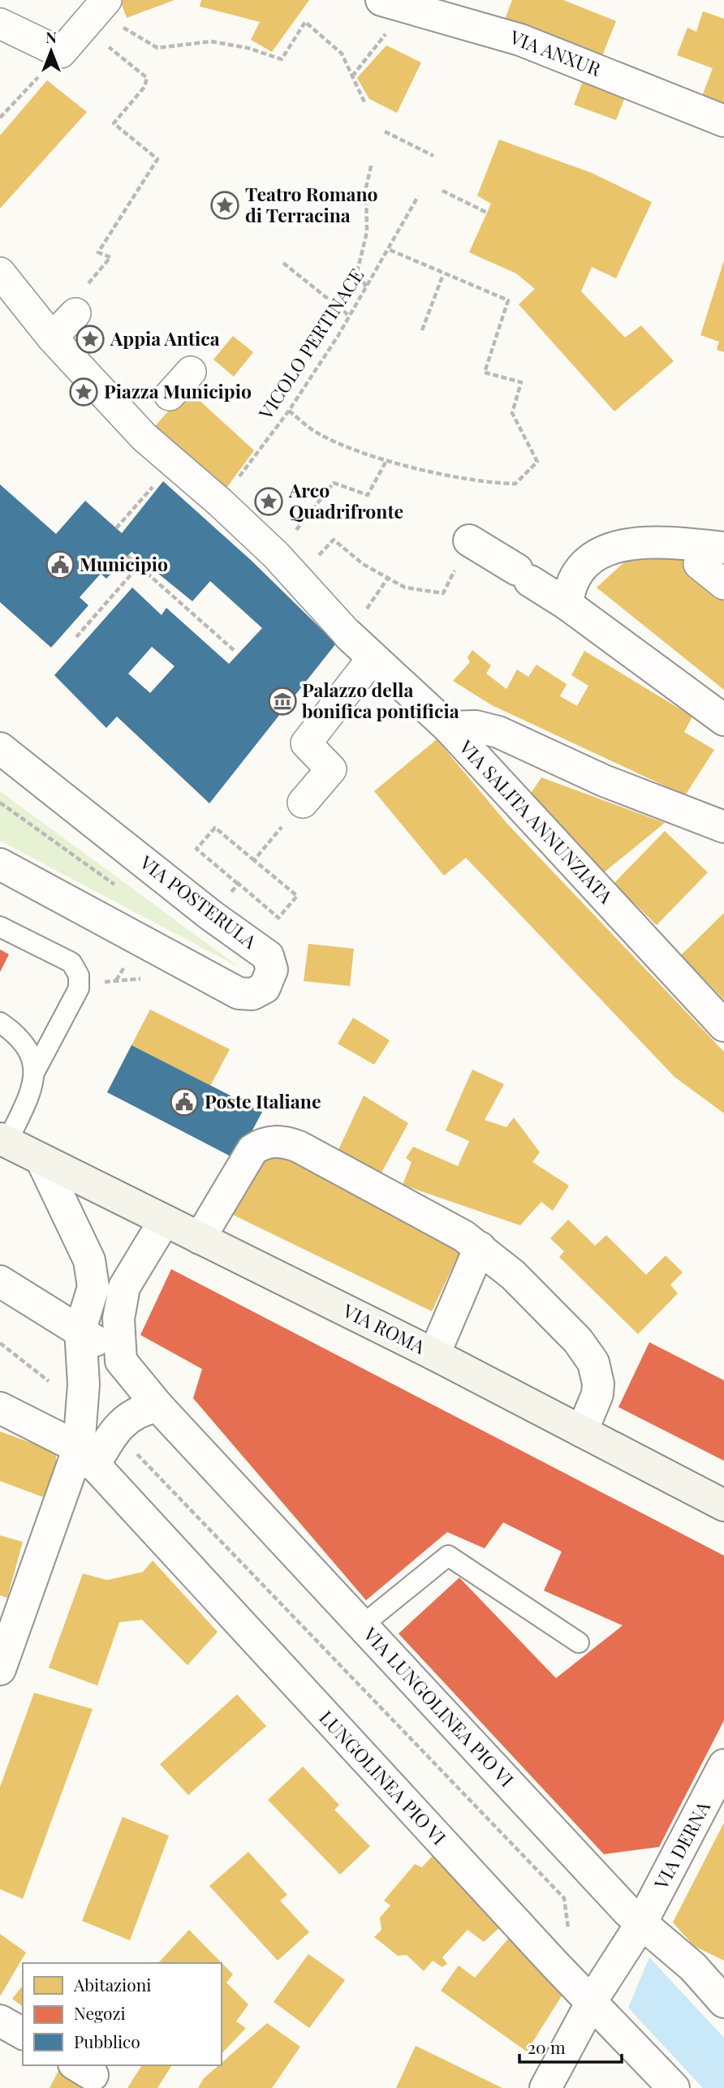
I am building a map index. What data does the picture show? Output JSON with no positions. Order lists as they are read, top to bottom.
{
  "streets": {
    "main road": ["VIA ROMA"],
    "street": [
      "VIA ANXUR",
      "VIA SALITA ANNUNZIATA",
      "VIA POSTERULA",
      "VIA LUNGOLINEA PIO VI",
      "LUNGOLINEA PIO VI",
      "VIA DERNA"
    ],
    "path": ["VICOLO PERTINACE"]
  },
  "crossings": [
    ["VICOLO PERTINACE", "VIA SALITA ANNUNZIATA"],
    ["VIA LUNGOLINEA PIO VI", "VIA DERNA"],
    ["LUNGOLINEA PIO VI", "VIA DERNA"]
  ],
  "places": {
    "place": [
      "Teatro Romano di Terracina",
      "Appia Antica",
      "Piazza Municipio",
      "Arco Quadrifronte"
    ],
    "public building": ["Municipio", "Poste Italiane"],
    "museum": ["Palazzo della bonifica pontificia"]
  },
  "legend": ["Abitazioni", "Negozi", "Pubblico"],
  "scale_bar": "20 m",
  "north": "top"
}
